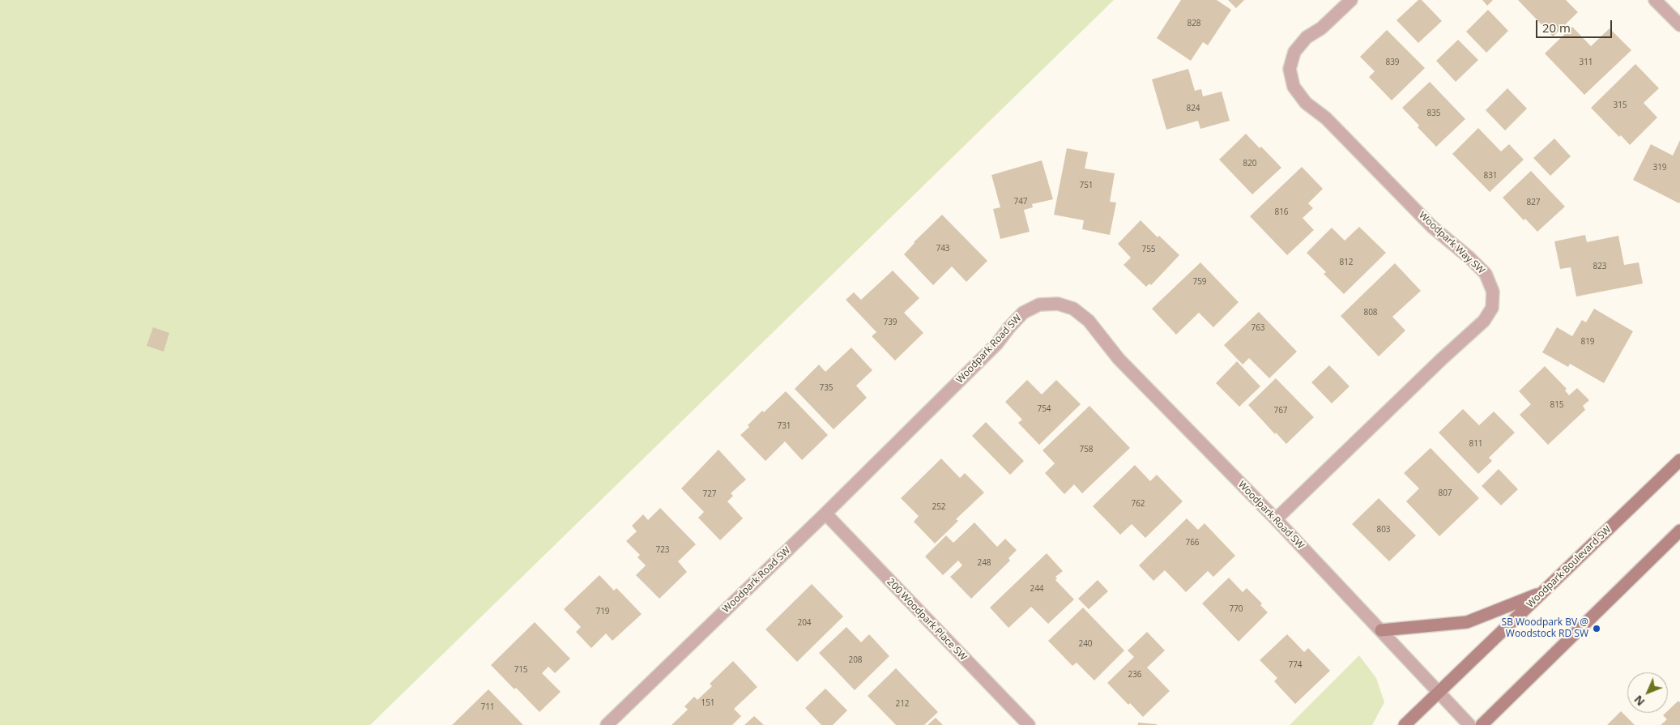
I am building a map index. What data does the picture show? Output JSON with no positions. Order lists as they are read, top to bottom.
{
  "streets": {
    "street": [
      "Woodpark Way SW",
      "Woodpark Road SW",
      "Woodpark Boulevard SW",
      "200 Woodpark Place SW"
    ]
  },
  "crossings": [
    ["Woodpark Way SW", "Woodpark Road SW"],
    ["Woodpark Road SW", "Woodpark Boulevard SW"],
    ["Woodpark Road SW", "200 Woodpark Place SW"]
  ],
  "places": ["SB Woodpark BV @ Woodstock RD SW"],
  "house_numbers": [
    "828",
    "839",
    "311",
    "315",
    "824",
    "835",
    "820",
    "319",
    "831",
    "751",
    "747",
    "827",
    "816",
    "743",
    "755",
    "812",
    "823",
    "759",
    "808",
    "739",
    "763",
    "819",
    "735",
    "815",
    "754",
    "767",
    "731",
    "811",
    "758",
    "807",
    "727",
    "762",
    "252",
    "803",
    "766",
    "723",
    "248",
    "244",
    "770",
    "719",
    "204",
    "240",
    "208",
    "774",
    "715",
    "236",
    "151",
    "212",
    "711"
  ],
  "scale_bar": "20 m",
  "north": "bottom left"
}
